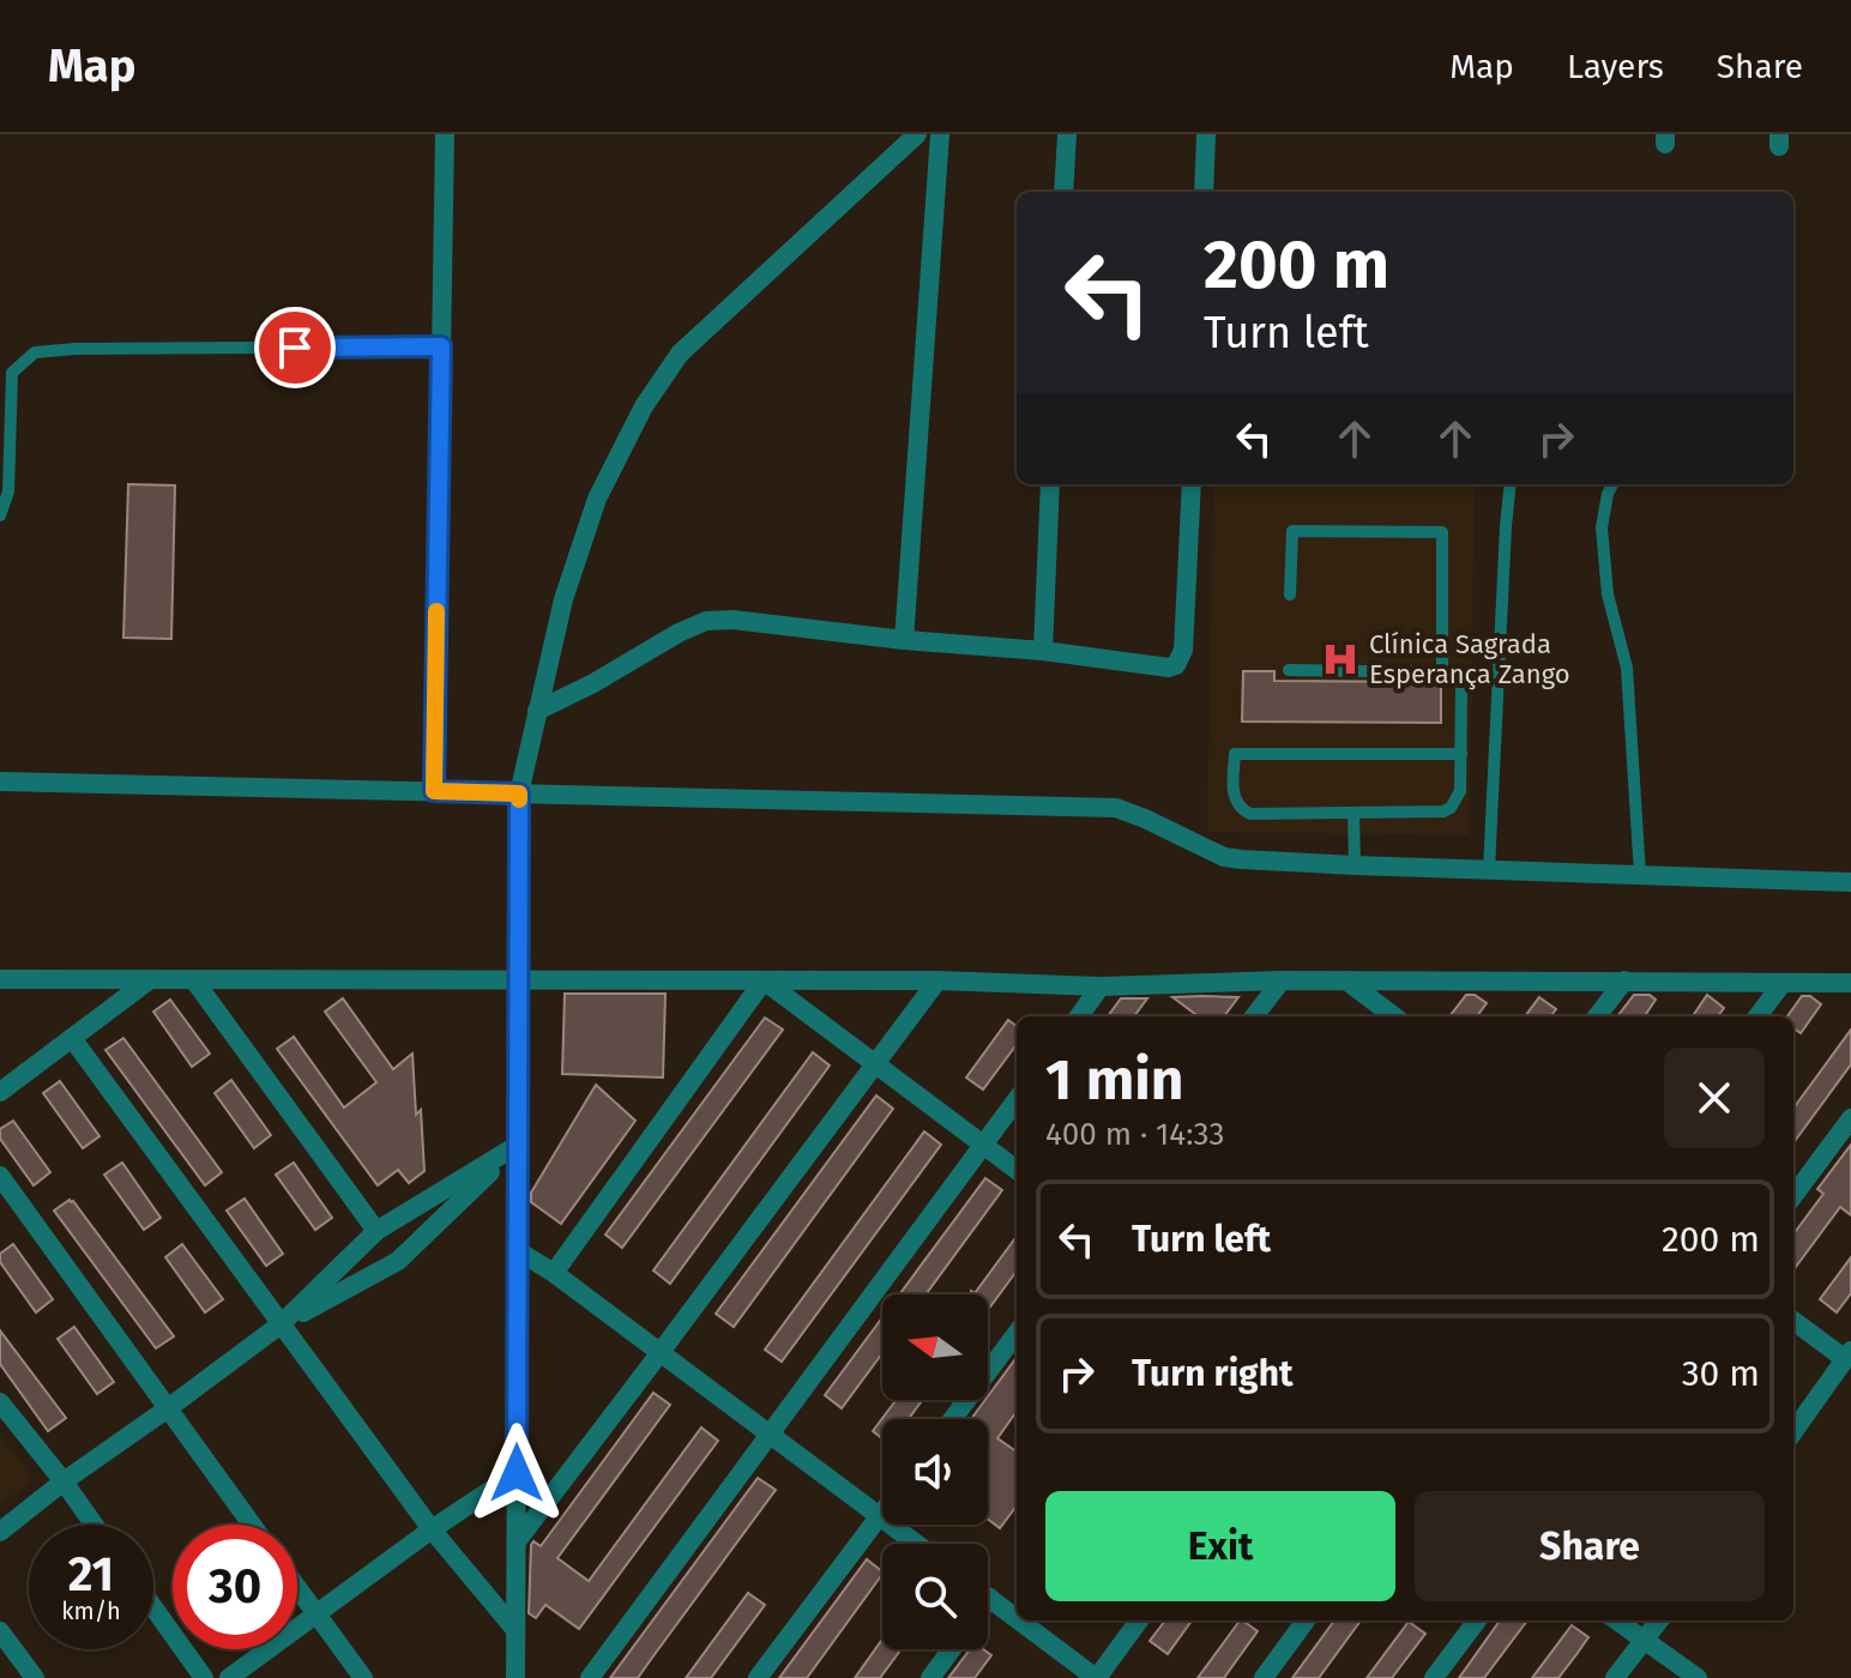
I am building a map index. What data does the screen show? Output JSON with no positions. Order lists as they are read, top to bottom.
{
  "places": {
    "hospital": ["Clínica Sagrada Esperança Zango"]
  },
  "north": "left",
  "page": {
    "header": "Map",
    "nav": ["Map", "Layers", "Share"],
    "turn": ["200 m", "Turn left"],
    "heading": ["1 min", "400 m · 14:33"],
    "list": [
      {
        "name": "Turn left",
        "value": "200 m"
      },
      {
        "name": "Turn right",
        "value": "30 m"
      }
    ],
    "buttons": ["Exit", "Share"],
    "speed": "21 km/h",
    "limit": "30"
  }
}
